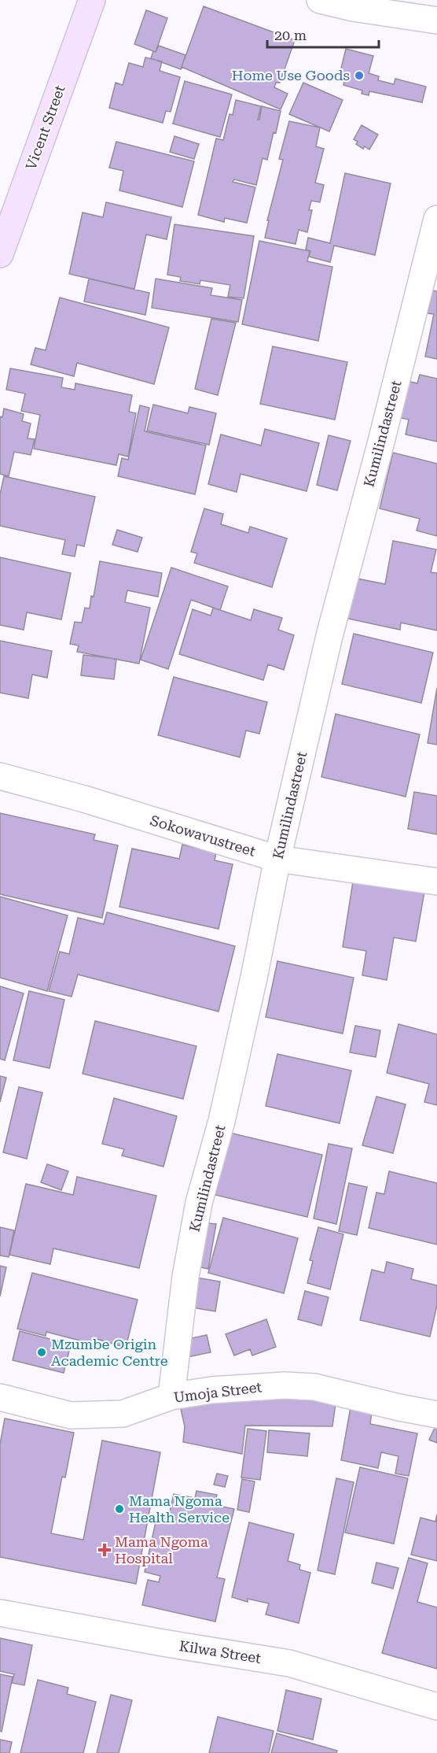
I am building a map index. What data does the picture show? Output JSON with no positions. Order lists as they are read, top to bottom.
{
  "streets": {
    "street": [
      "Vicent Street",
      "Kumilindastreet",
      "Sokowavustreet",
      "Umoja Street",
      "Kilwa Street"
    ]
  },
  "crossings": [
    ["Kumilindastreet", "Sokowavustreet"],
    ["Kumilindastreet", "Umoja Street"]
  ],
  "places": {
    "other": ["Home Use Goods", "Mzumbe Origin Academic Centre", "Mama Ngoma Health Service"],
    "health": ["Mama Ngoma Hospital"]
  },
  "scale_bar": "20 m"
}
